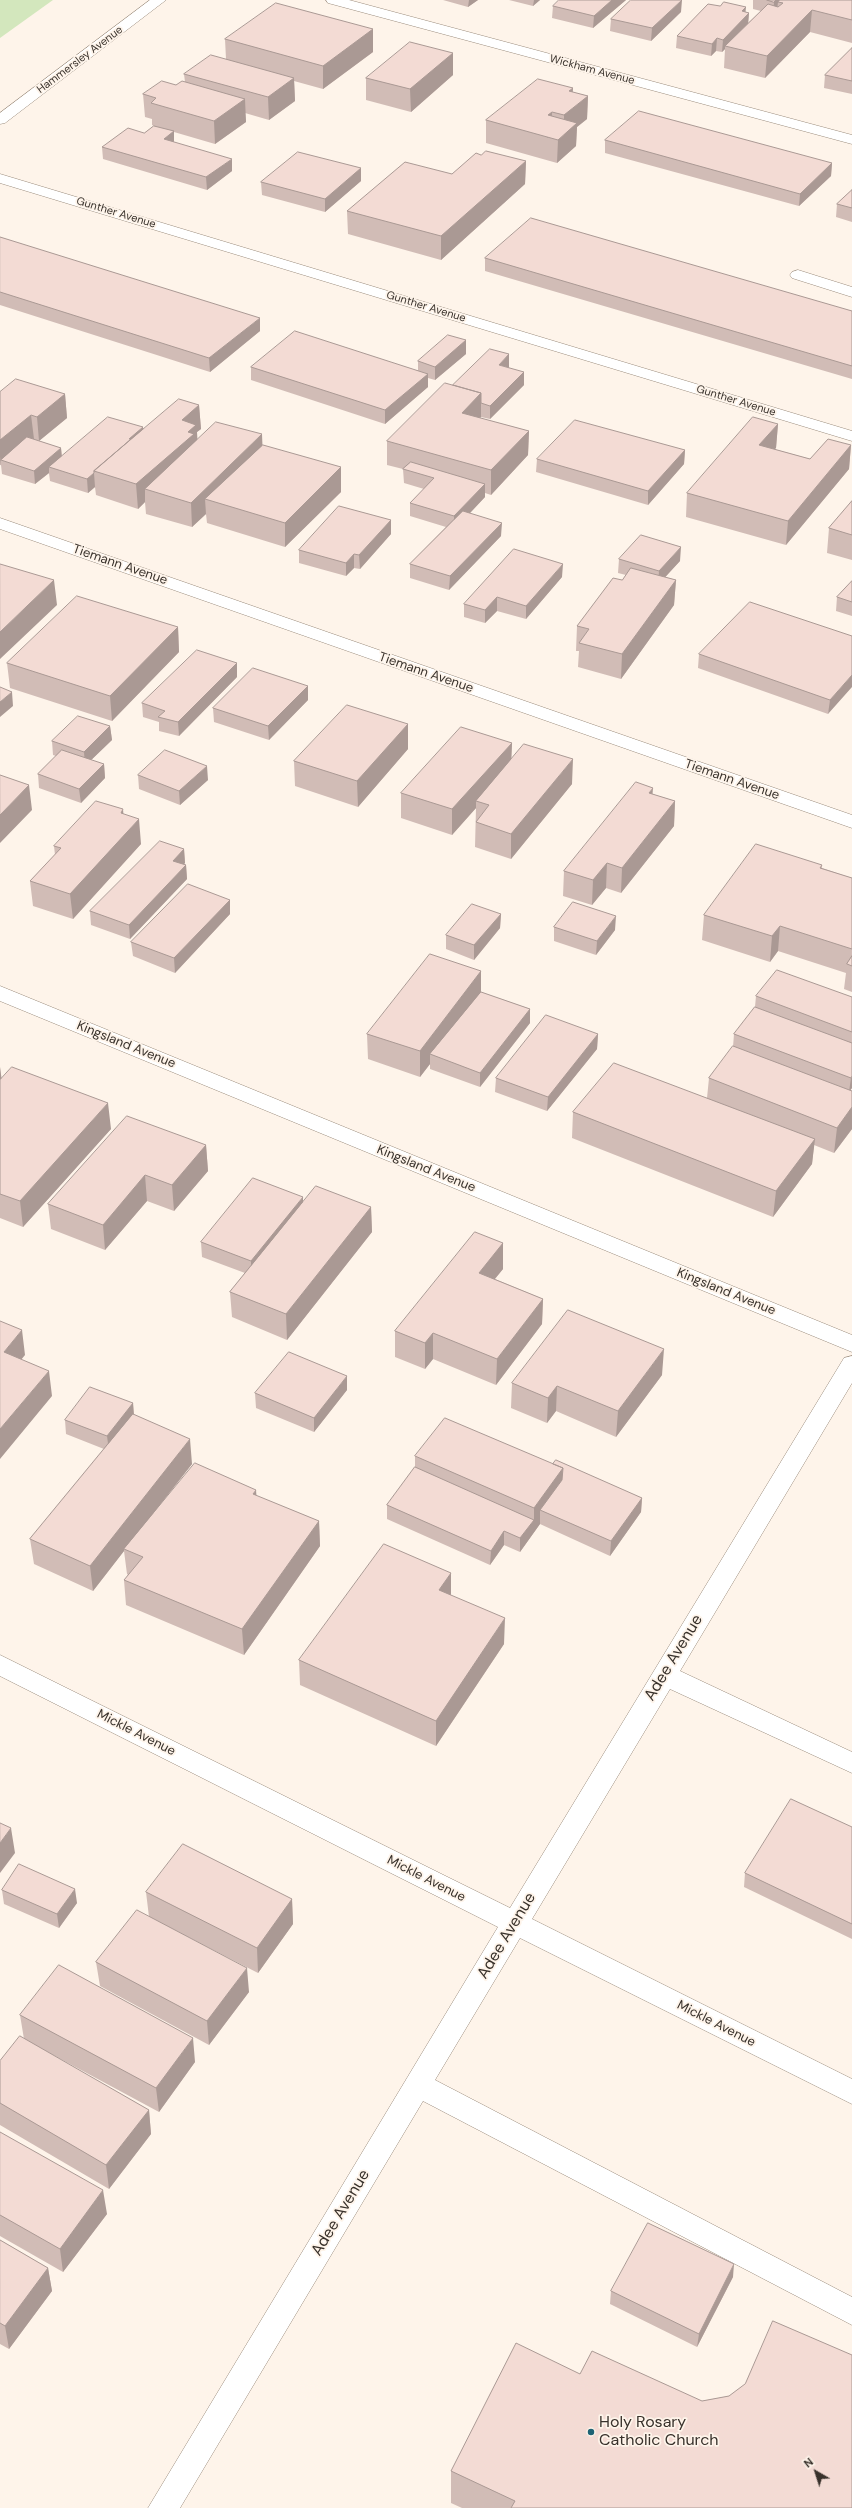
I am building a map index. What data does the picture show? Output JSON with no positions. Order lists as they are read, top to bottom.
{
  "streets": {
    "street": [
      "Hammersley Avenue",
      "Wickham Avenue",
      "Gunther Avenue",
      "Tiemann Avenue",
      "Kingsland Avenue",
      "Adee Avenue",
      "Mickle Avenue"
    ]
  },
  "crossings": [
    ["Adee Avenue", "Mickle Avenue"]
  ],
  "places": ["Holy Rosary Catholic Church"],
  "north": "top left"
}
